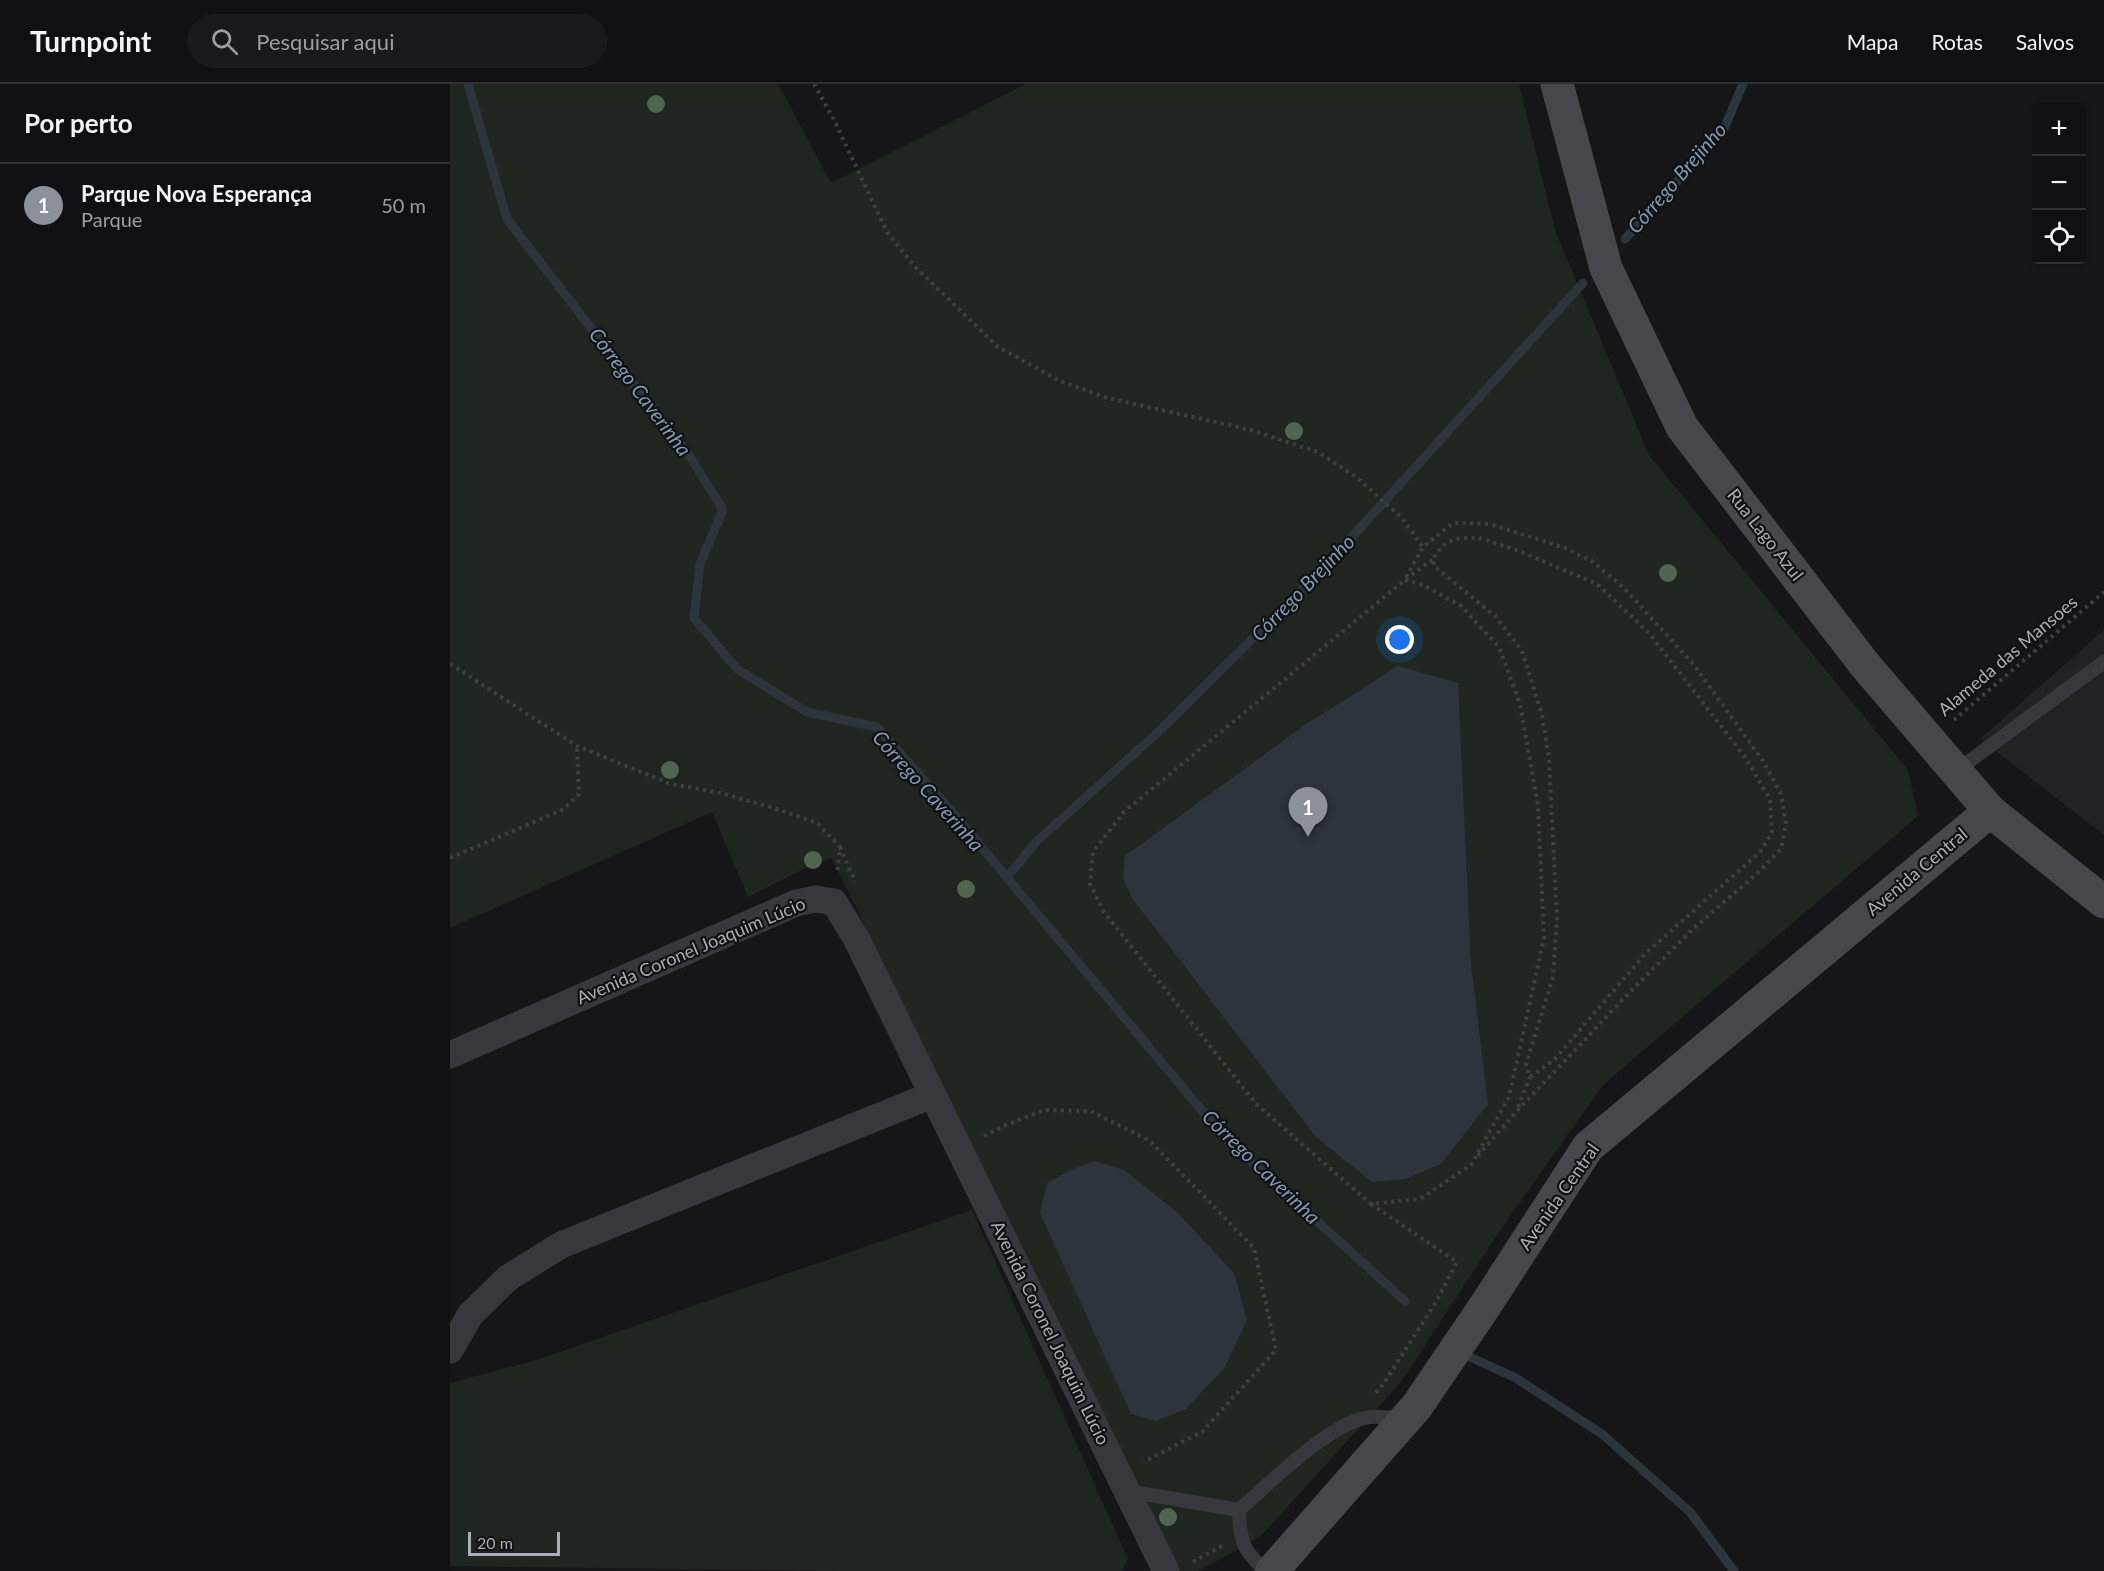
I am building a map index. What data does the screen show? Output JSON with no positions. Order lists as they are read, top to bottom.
{
  "streets": {
    "street": ["Rua Lago Azul", "Avenida Central", "Avenida Coronel Joaquim Lúcio"],
    "path": ["Alameda das Mansoes"]
  },
  "crossings": [
    ["Rua Lago Azul", "Alameda das Mansoes"],
    ["Rua Lago Azul", "Avenida Central"]
  ],
  "water": ["Córrego Brejinho", "Córrego Caverinha"],
  "scale_bar": "20 m",
  "page": {
    "header": "Turnpoint",
    "search": "Pesquisar aqui",
    "nav": ["Mapa", "Rotas", "Salvos"],
    "heading": "Por perto",
    "map_buttons": ["+", "−"],
    "list": [
      {
        "mark": "1",
        "name": "Parque Nova Esperança",
        "note": "Parque",
        "value": "50 m"
      }
    ],
    "pins": "1",
    "scale": "20 m"
  }
}
